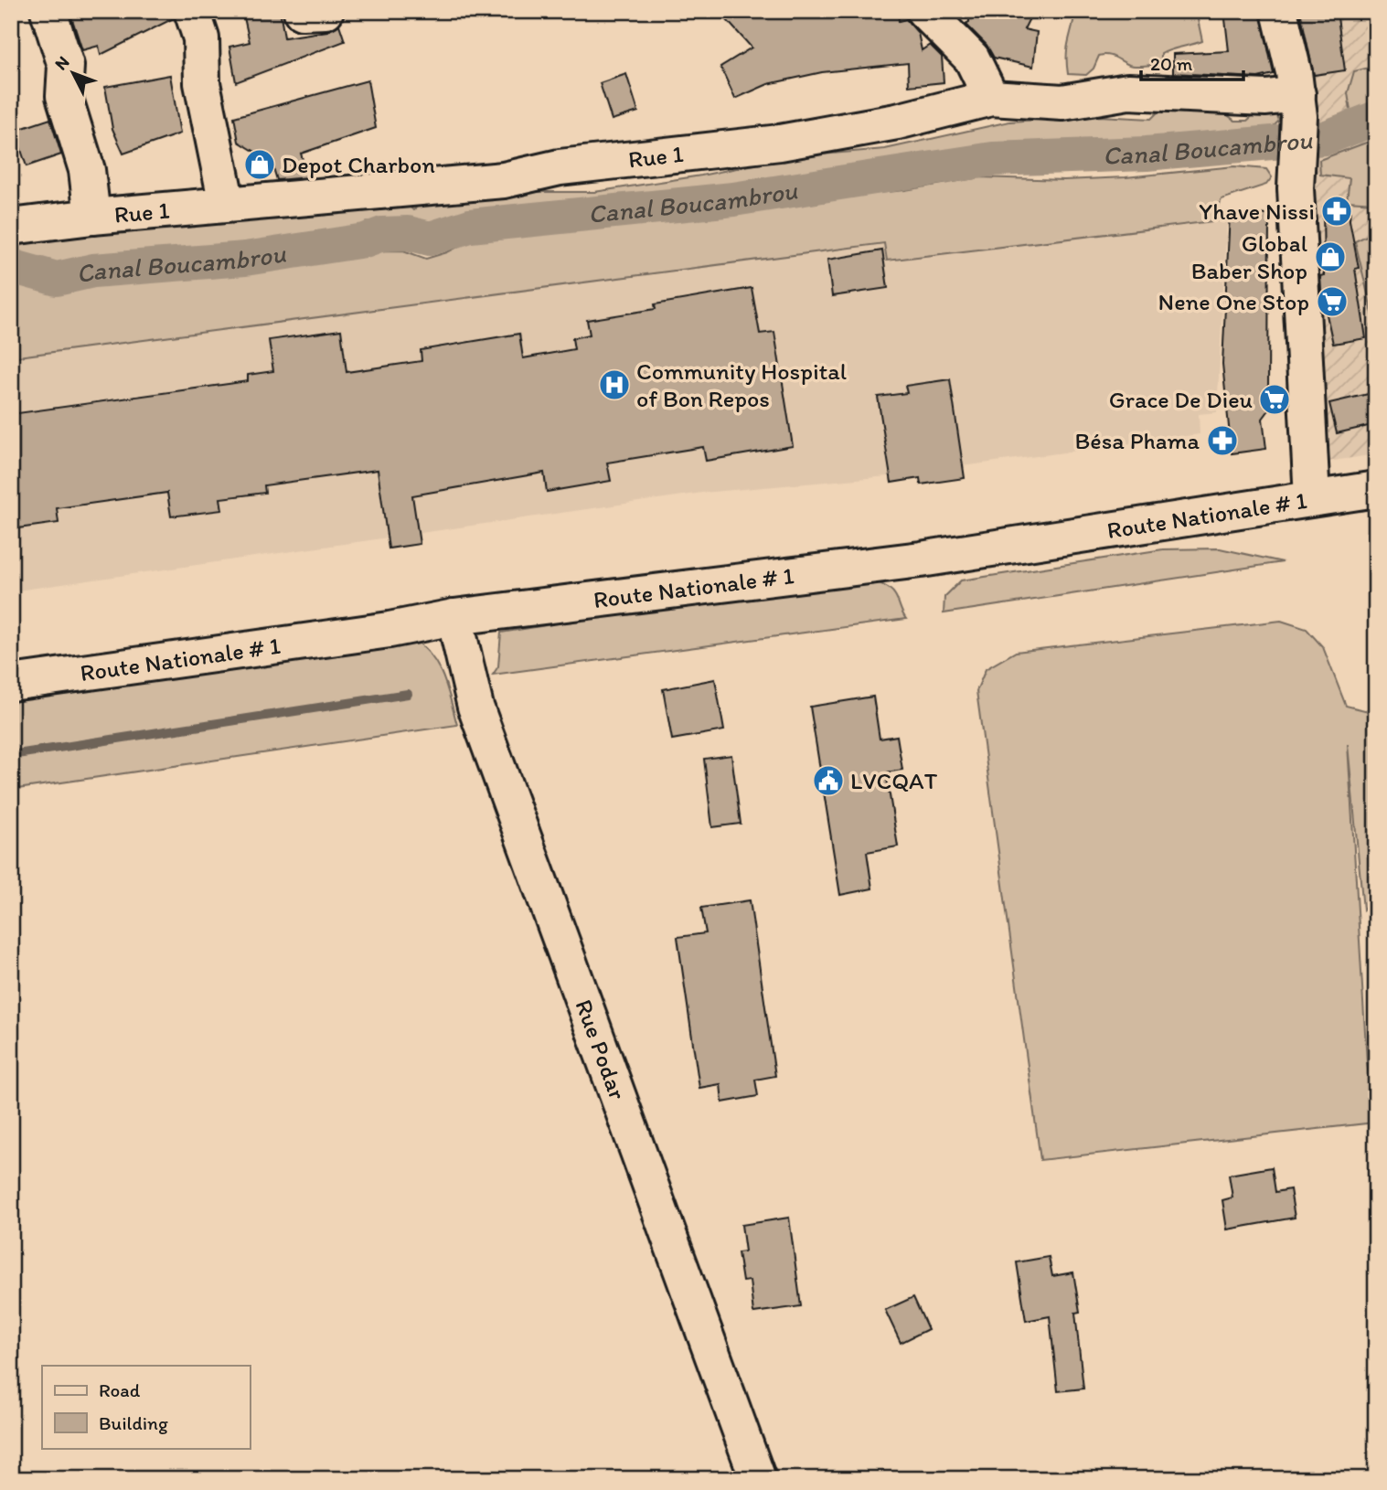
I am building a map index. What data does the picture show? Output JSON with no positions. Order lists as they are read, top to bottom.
{
  "streets": {
    "street": ["Rue 1", "Route Nationale # 1", "Rue Podar"]
  },
  "crossings": [
    ["Route Nationale # 1", "Rue Podar"]
  ],
  "water": ["Canal Boucambrou"],
  "places": {
    "shop": ["Depot Charbon", "Global Baber Shop"],
    "pharmacy": ["Yhave Nissi", "Bésa Phama"],
    "supermarket": ["Nene One Stop", "Grace De Dieu"],
    "hospital": ["Community Hospital of Bon Repos"],
    "public building": ["LVCQAT"]
  },
  "legend": ["Road", "Building"],
  "scale_bar": "20 m",
  "north": "top left"
}
